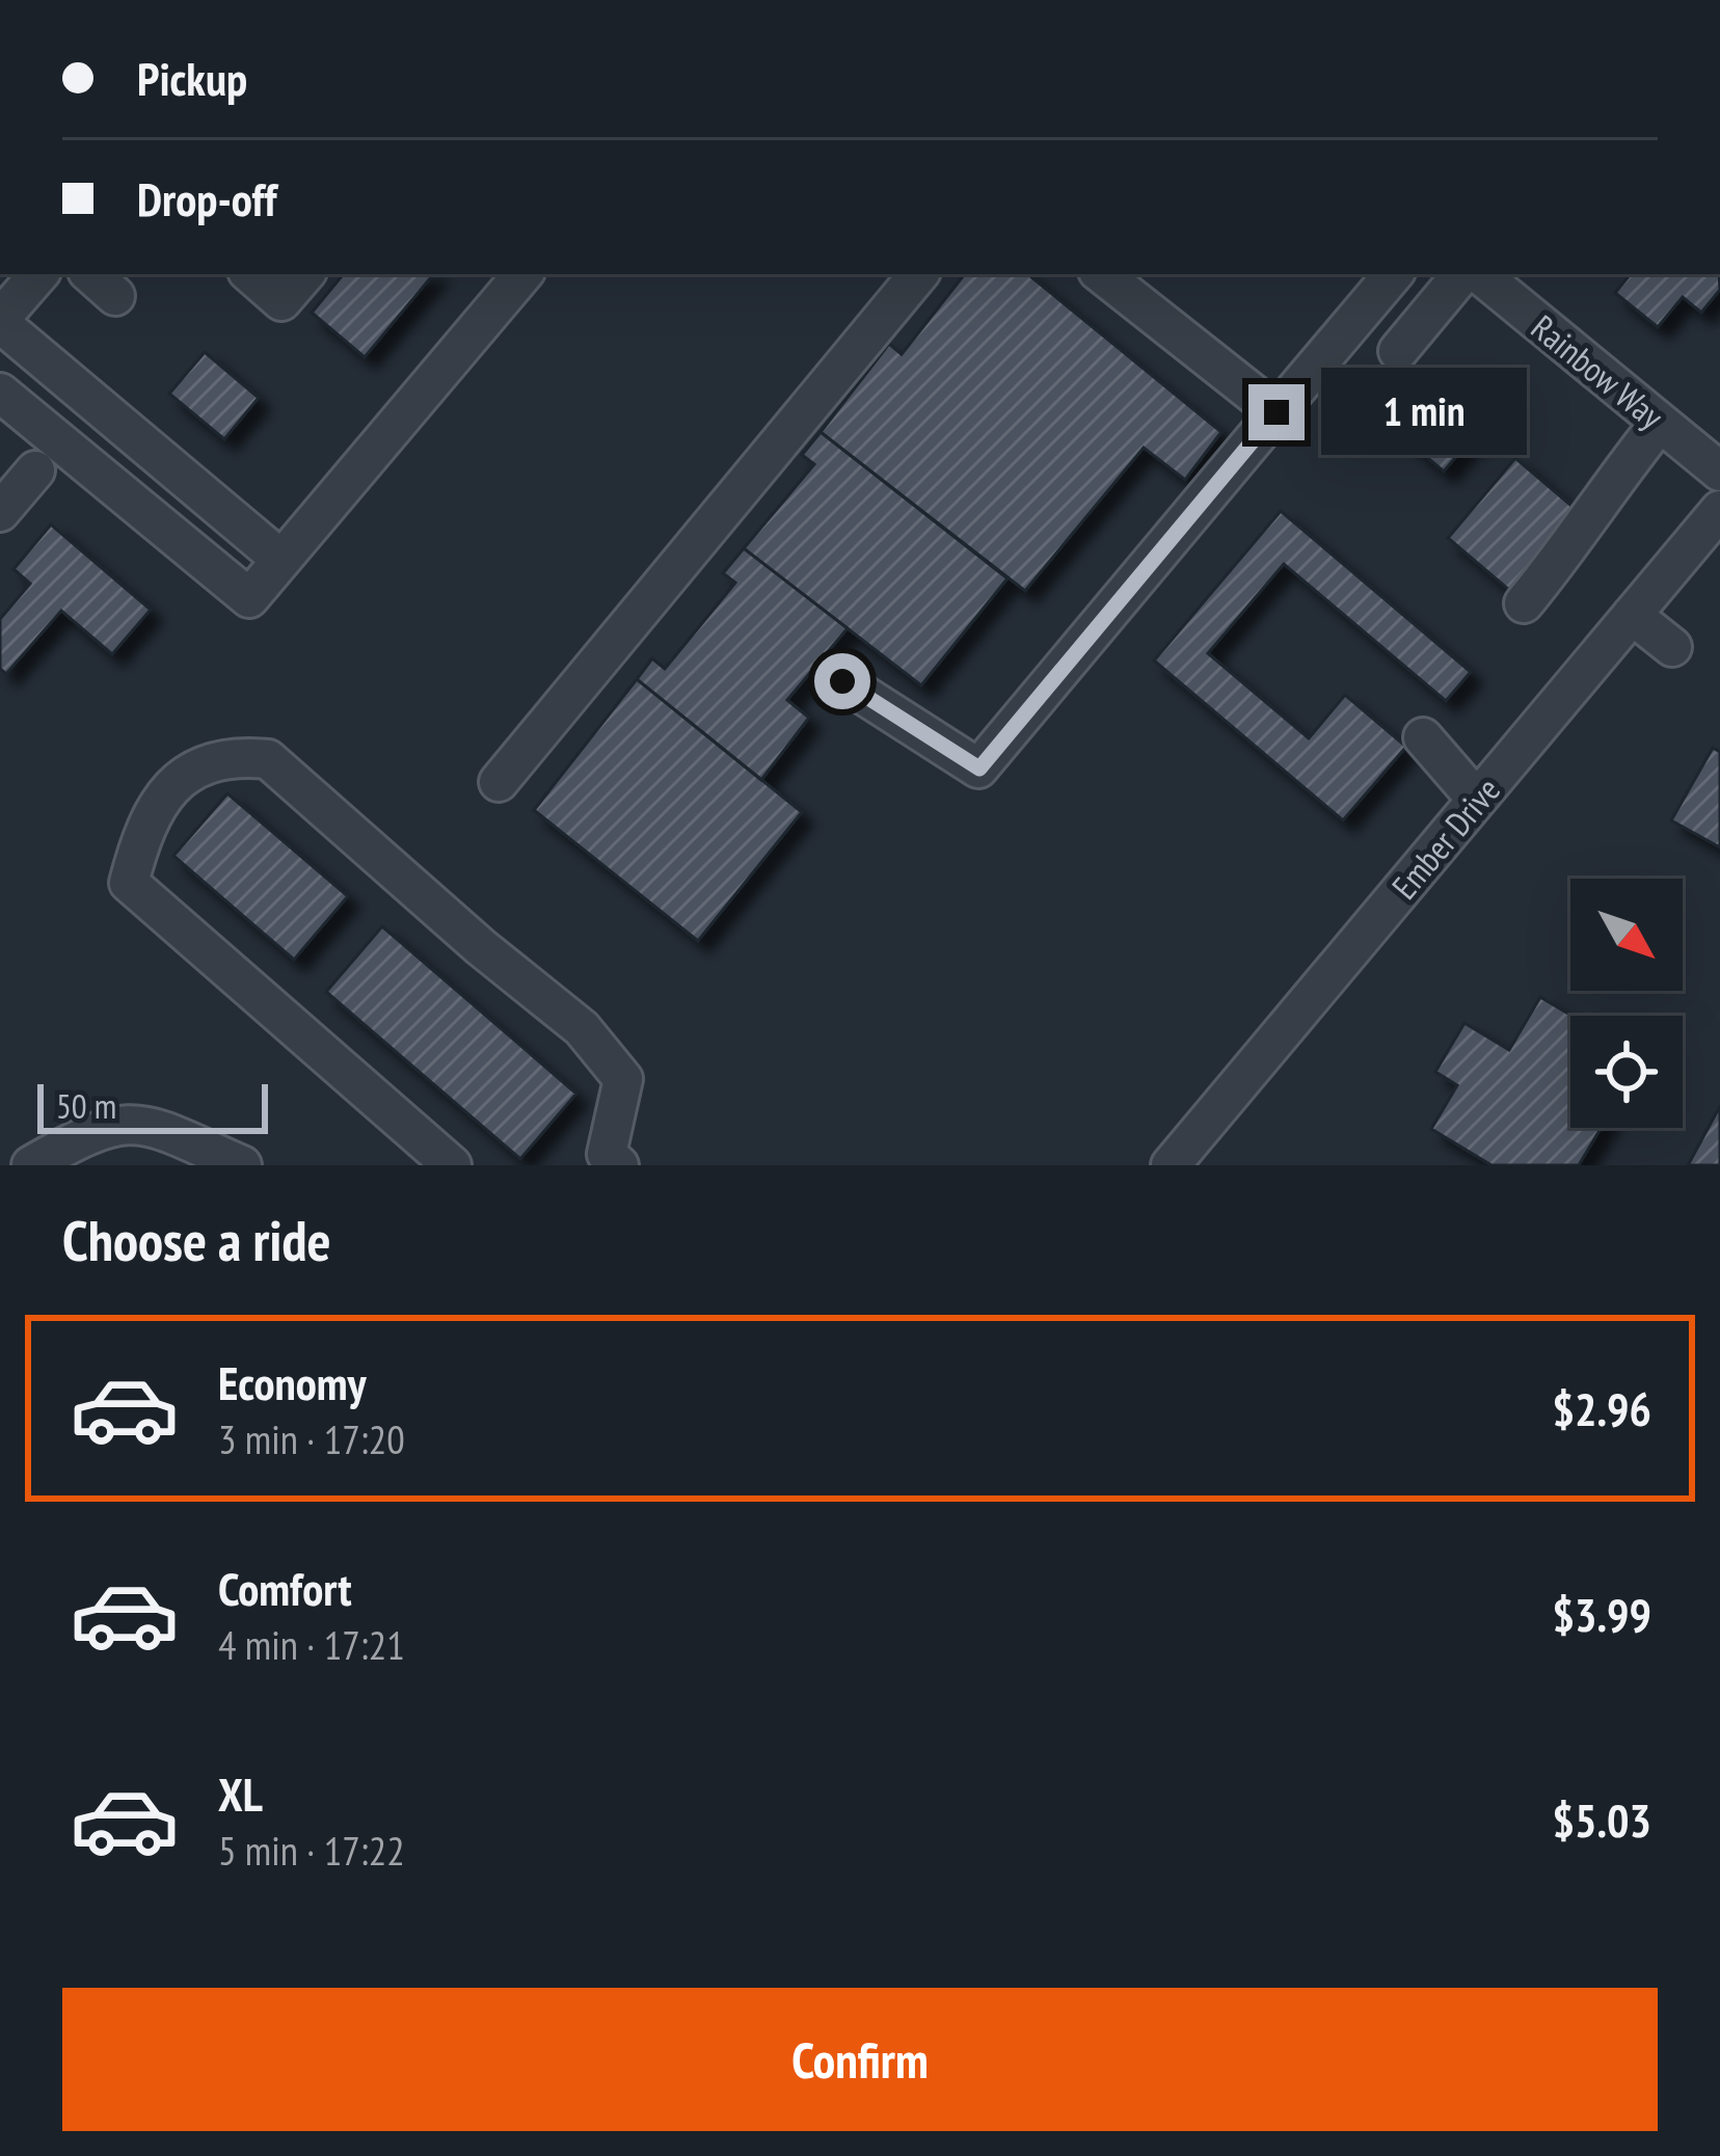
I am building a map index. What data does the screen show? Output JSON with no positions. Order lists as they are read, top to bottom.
{
  "streets": {
    "street": ["Rainbow Way", "Ember Drive"]
  },
  "scale_bar": "50 m",
  "north": "bottom right",
  "page": {
    "banner": ["Pickup", "Drop-off"],
    "bubble": "1 min",
    "scale": "50 m",
    "heading": "Choose a ride",
    "list": [
      {
        "name": "Economy",
        "note": "3 min · 17:20",
        "value": "$2.96"
      },
      {
        "name": "Comfort",
        "note": "4 min · 17:21",
        "value": "$3.99"
      },
      {
        "name": "XL",
        "note": "5 min · 17:22",
        "value": "$5.03"
      }
    ],
    "buttons": "Confirm"
  }
}
